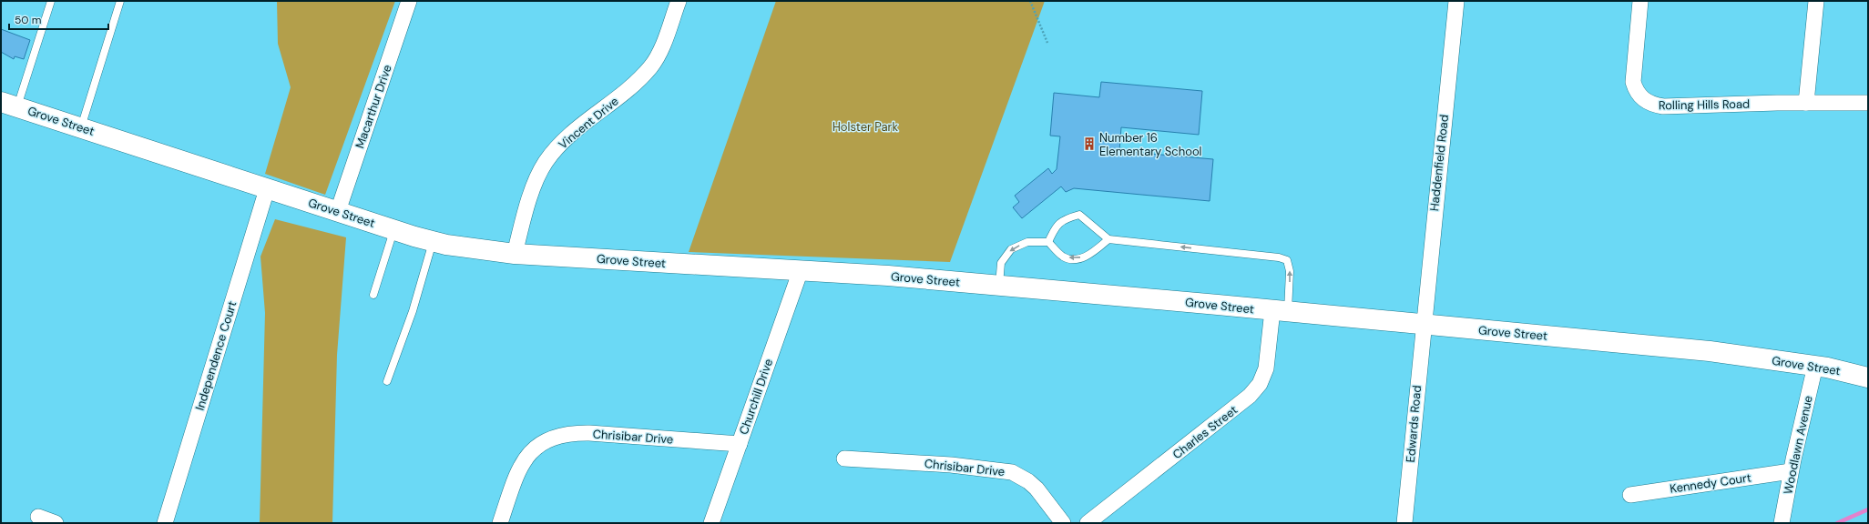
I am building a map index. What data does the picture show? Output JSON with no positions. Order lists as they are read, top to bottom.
{
  "streets": {
    "street": [
      "Rolling Hills Road",
      "Macarthur Drive",
      "Grove Street",
      "Vincent Drive",
      "Haddenfield Road",
      "Independence Court",
      "Churchill Drive",
      "Edwards Road",
      "Charles Street",
      "Chrisibar Drive",
      "Woodlawn Avenue",
      "Kennedy Court"
    ]
  },
  "crossings": [
    ["Macarthur Drive", "Grove Street"],
    ["Grove Street", "Vincent Drive"],
    ["Grove Street", "Haddenfield Road"],
    ["Grove Street", "Independence Court"],
    ["Grove Street", "Churchill Drive"],
    ["Grove Street", "Edwards Road"],
    ["Grove Street", "Charles Street"],
    ["Grove Street", "Woodlawn Avenue"],
    ["Haddenfield Road", "Edwards Road"],
    ["Churchill Drive", "Chrisibar Drive"],
    ["Woodlawn Avenue", "Kennedy Court"]
  ],
  "parks": ["Holster Park"],
  "places": {
    "building": ["Number 16 Elementary School"]
  },
  "scale_bar": "50 m"
}
